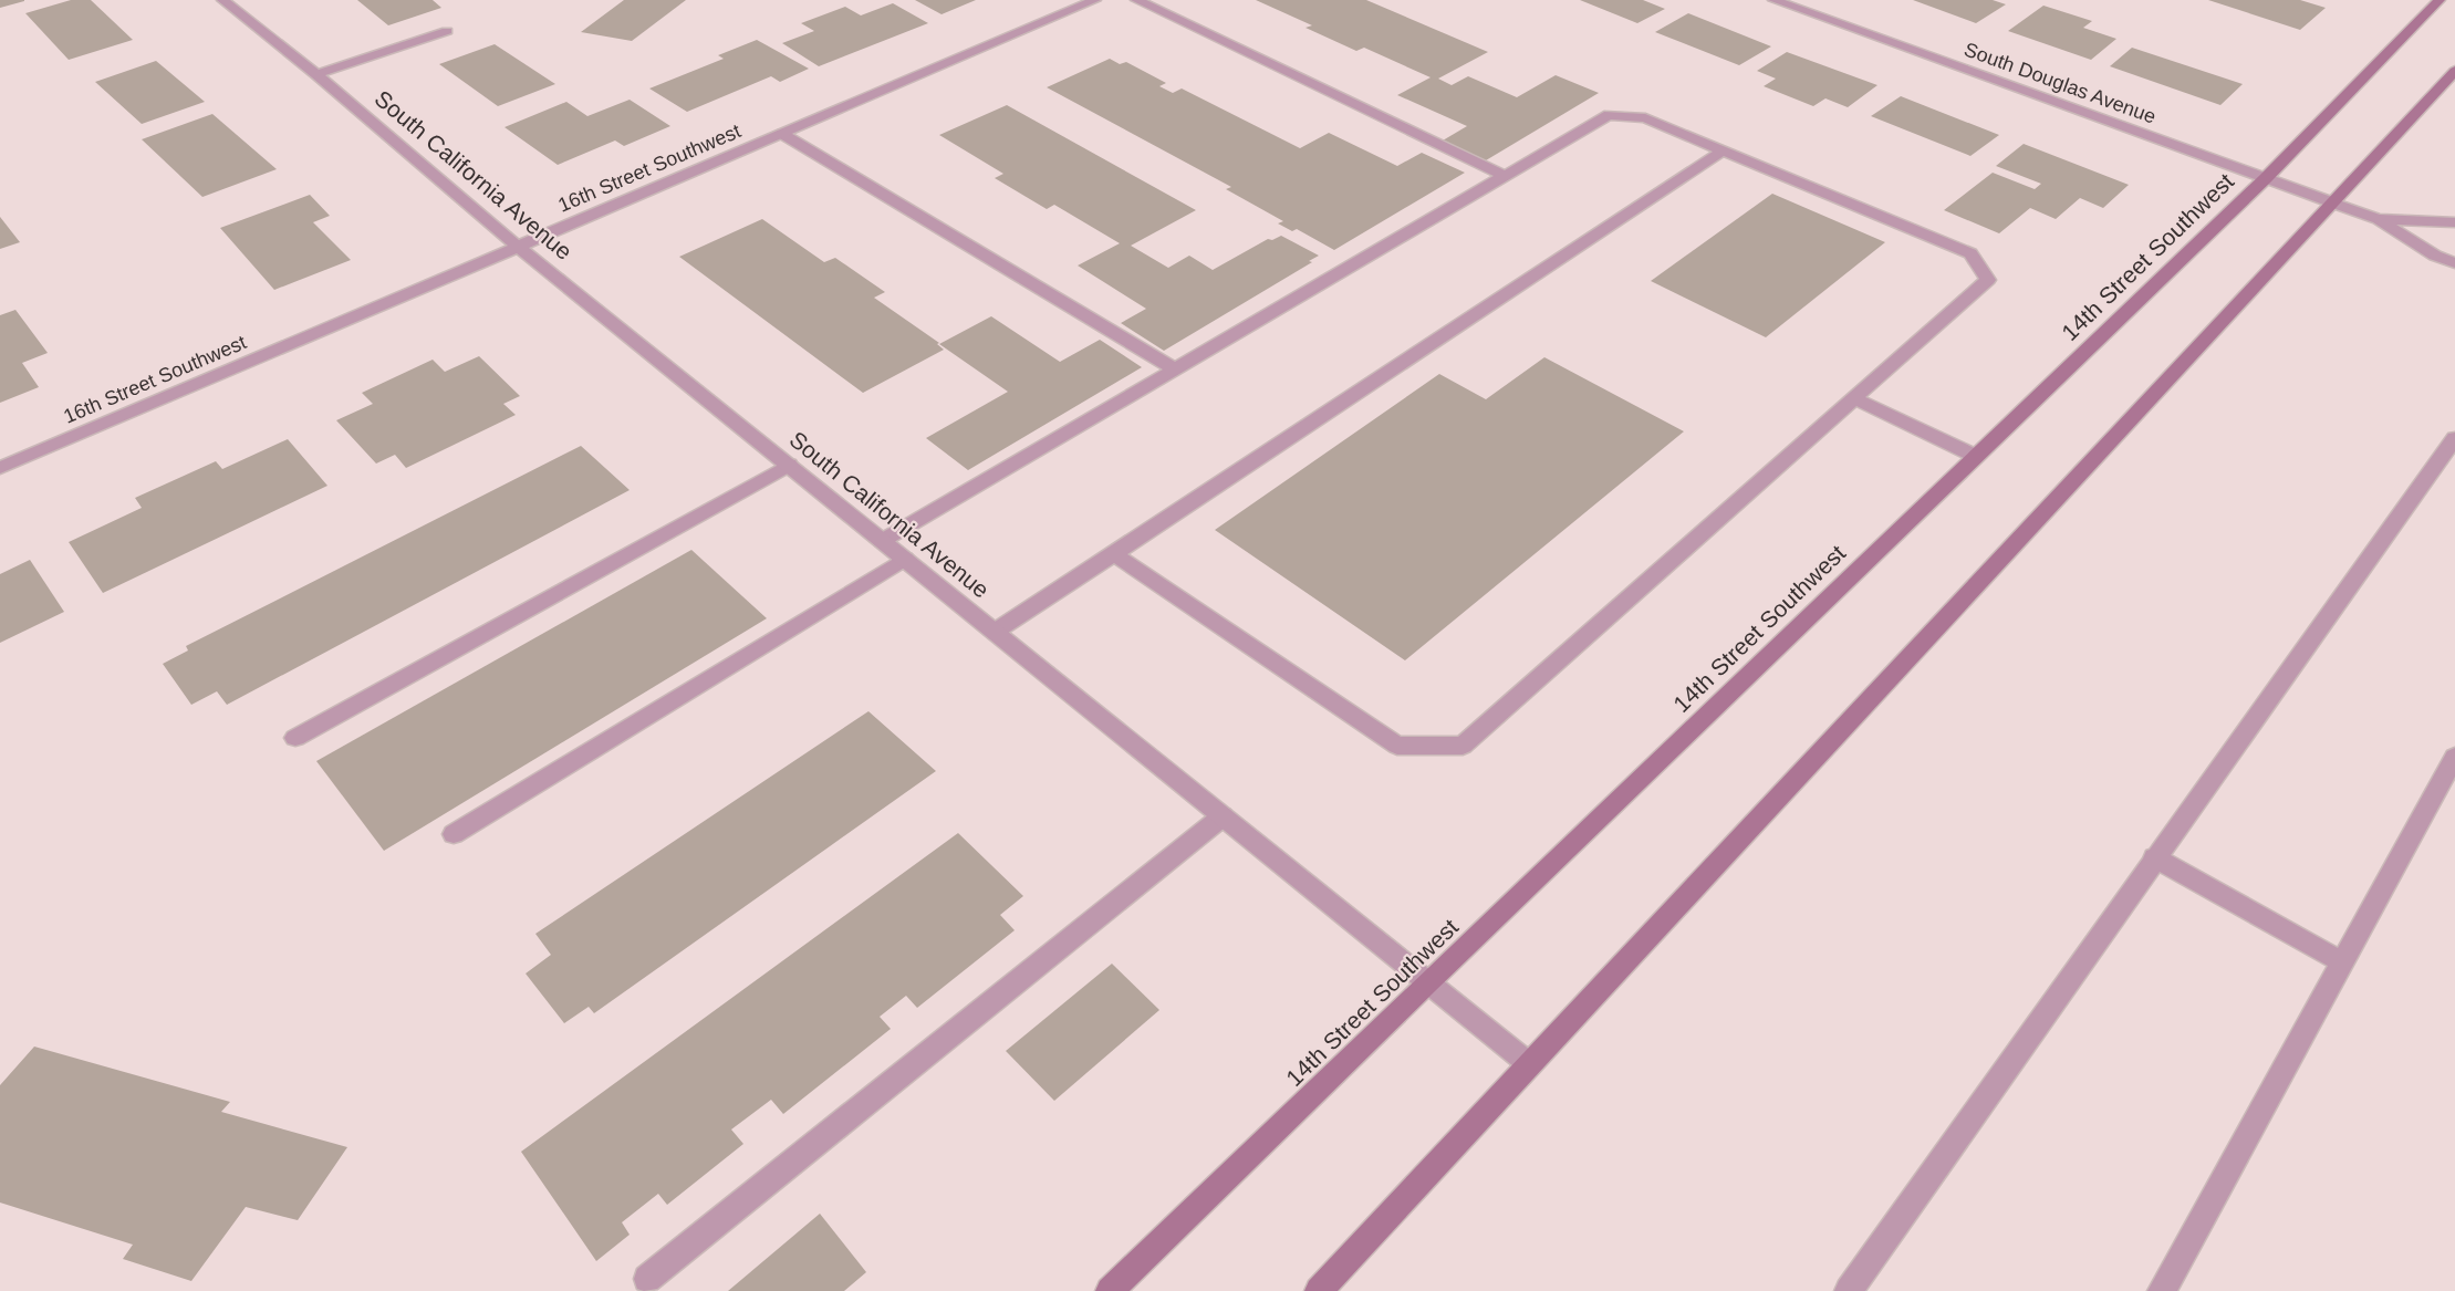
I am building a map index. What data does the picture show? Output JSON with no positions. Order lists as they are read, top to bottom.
{
  "streets": {
    "main road": ["14th Street Southwest"],
    "street": ["South Douglas Avenue", "16th Street Southwest", "South California Avenue"]
  },
  "crossings": [
    ["South Douglas Avenue", "14th Street Southwest"],
    ["16th Street Southwest", "South California Avenue"],
    ["South California Avenue", "14th Street Southwest"]
  ]
}
